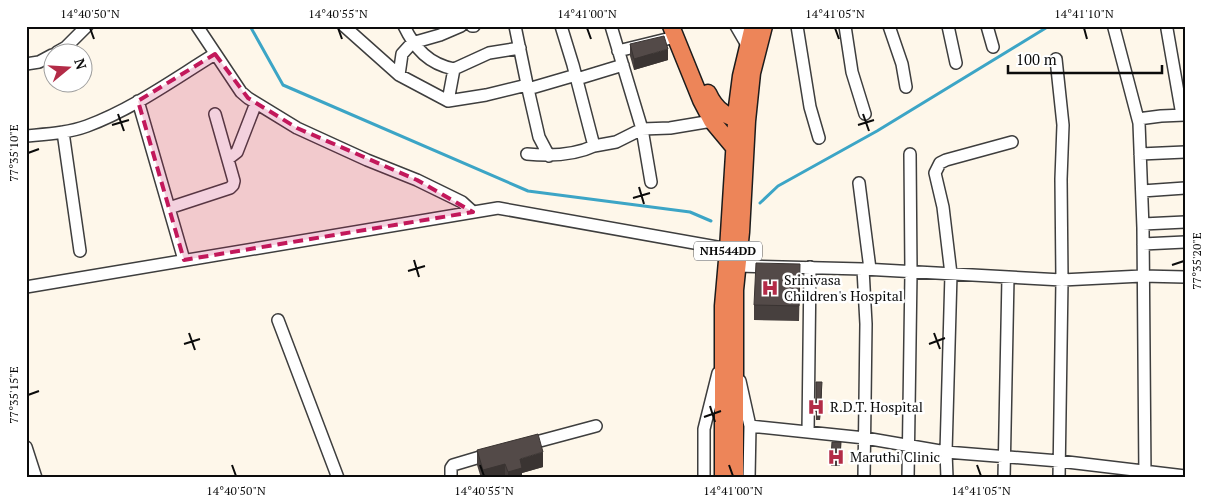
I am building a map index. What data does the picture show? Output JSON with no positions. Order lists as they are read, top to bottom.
{
  "streets": {
    "highway": ["NH544DD"]
  },
  "places": {
    "hospital": ["Srinivasa Children's Hospital", "R.D.T. Hospital", "Maruthi Clinic"]
  },
  "scale_bar": "100 m",
  "north": "right",
  "coordinates": [
    "14°40'50\"N",
    "14°40'55\"N",
    "14°41'00\"N",
    "14°41'05\"N",
    "14°41'10\"N",
    "77°35'10\"E",
    "77°35'20\"E",
    "77°35'15\"E"
  ]
}
